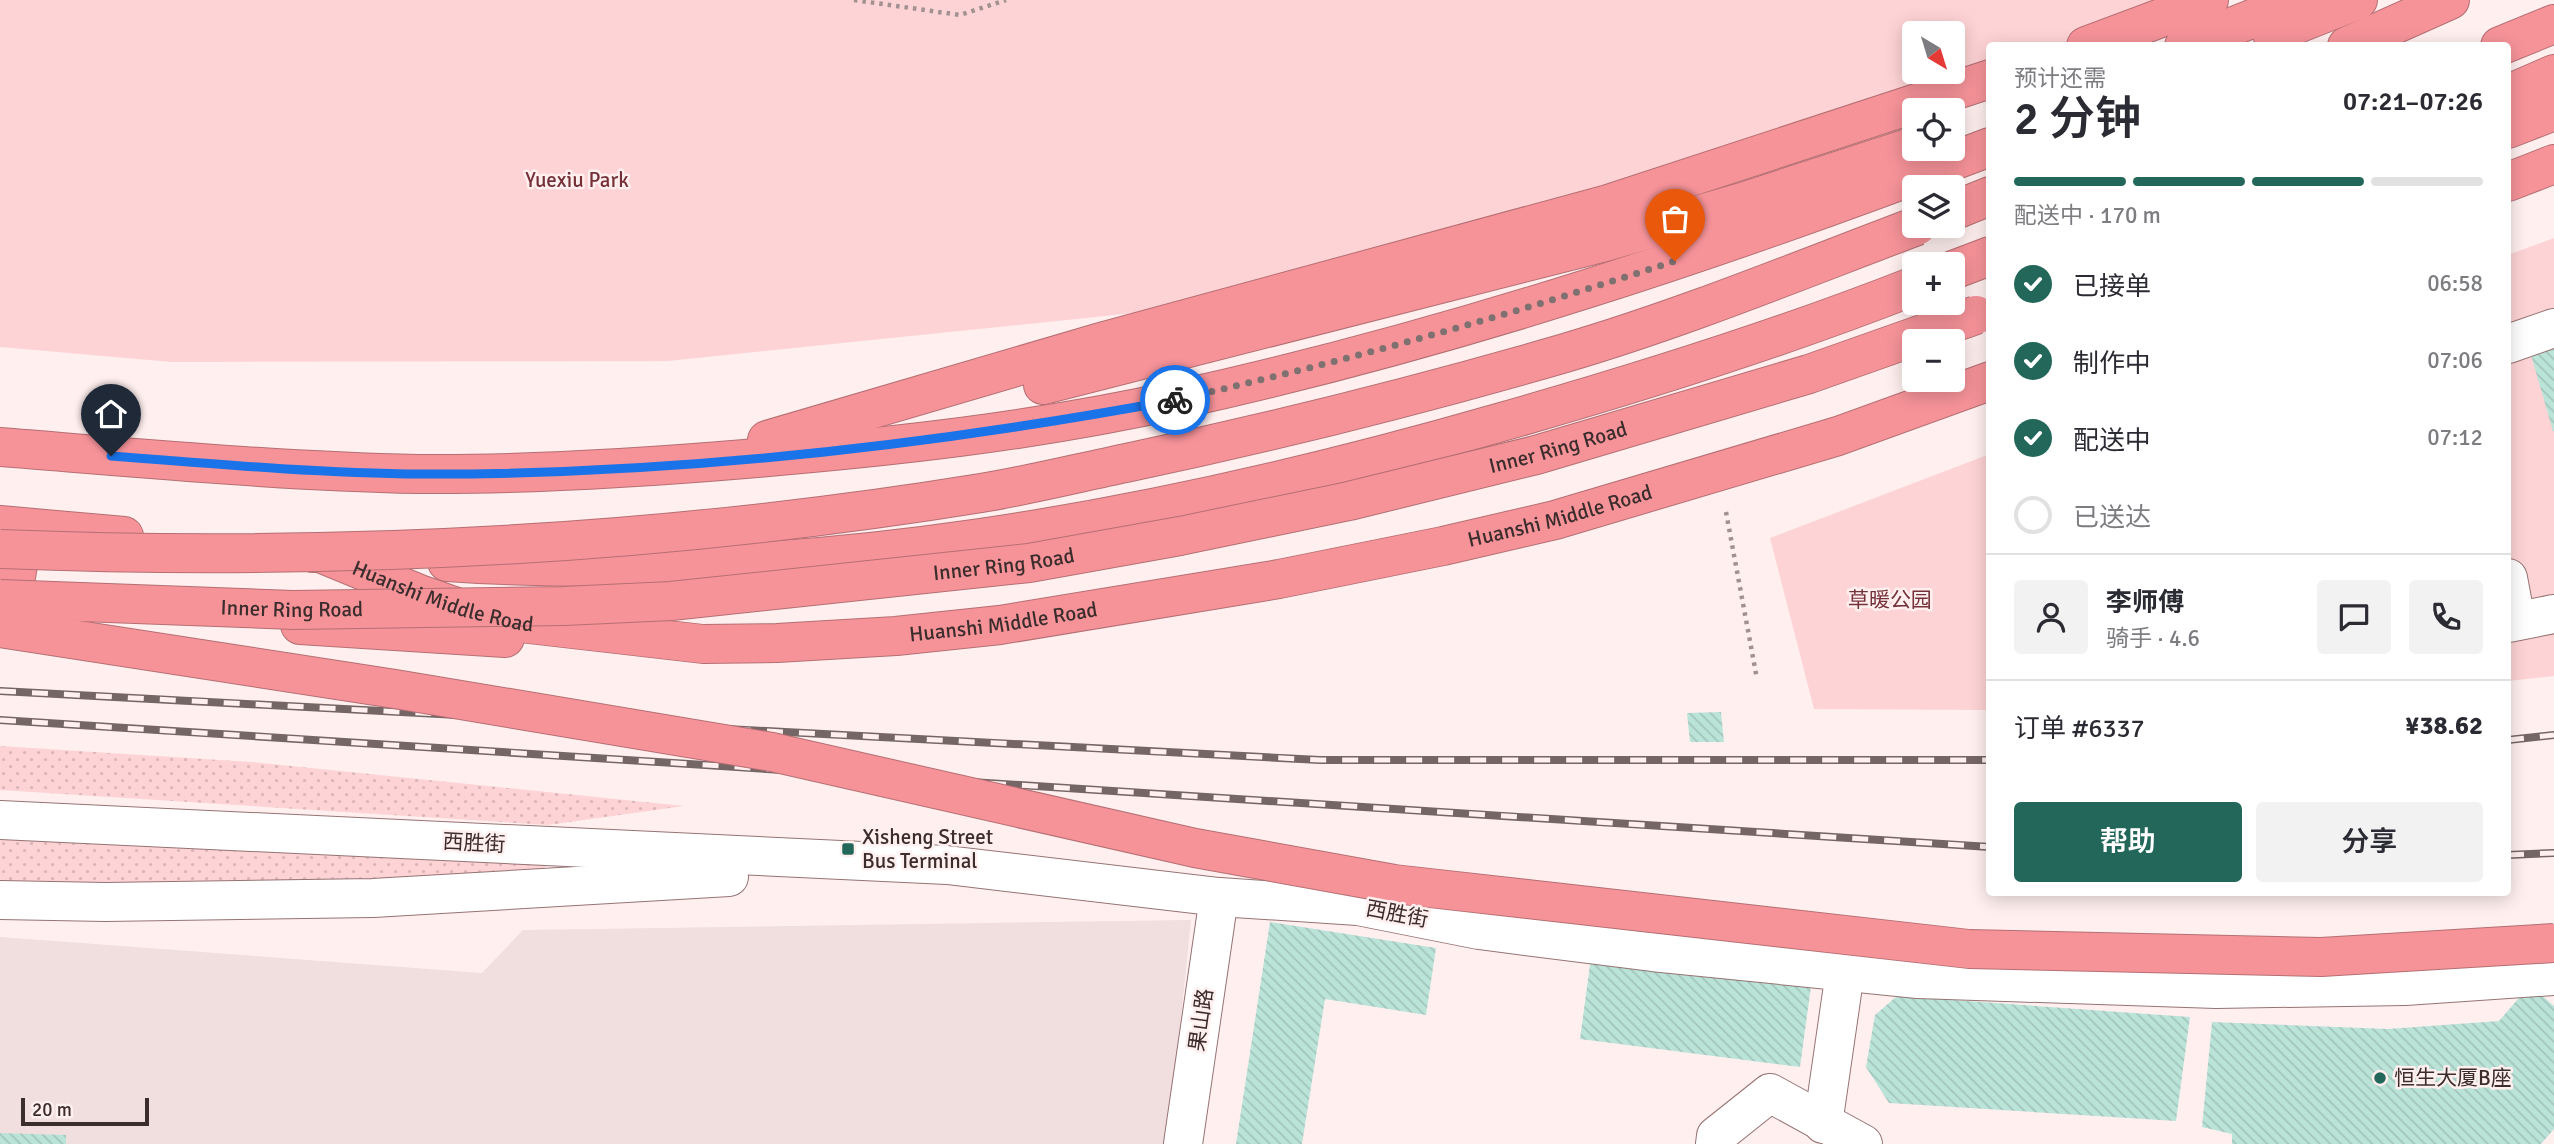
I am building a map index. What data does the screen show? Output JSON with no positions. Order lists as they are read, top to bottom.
{
  "streets": {
    "highway": ["Inner Ring Road", "Huanshi Middle Road"],
    "street": ["西胜街", "果山路"]
  },
  "crossings": [
    ["西胜街", "果山路"]
  ],
  "parks": ["Yuexiu Park", "草暖公园"],
  "places": {
    "transit": ["Xisheng Street Bus Terminal"],
    "other": ["恒生大厦B座"]
  },
  "scale_bar": "20 m",
  "north": "bottom right",
  "page": {
    "map_buttons": ["+", "−"],
    "heading": ["2 分钟", "预计还需", "07:21–07:26"],
    "panel": [
      "李师傅",
      "骑手 · 4.6",
      "订单 #6337",
      "¥38.62"
    ],
    "bar": "配送中 · 170 m",
    "list": [
      ["已接单", "06:58"],
      ["制作中", "07:06"],
      ["配送中", "07:12"],
      "已送达"
    ],
    "buttons": ["帮助", "分享"],
    "scale": "20 m"
  }
}
